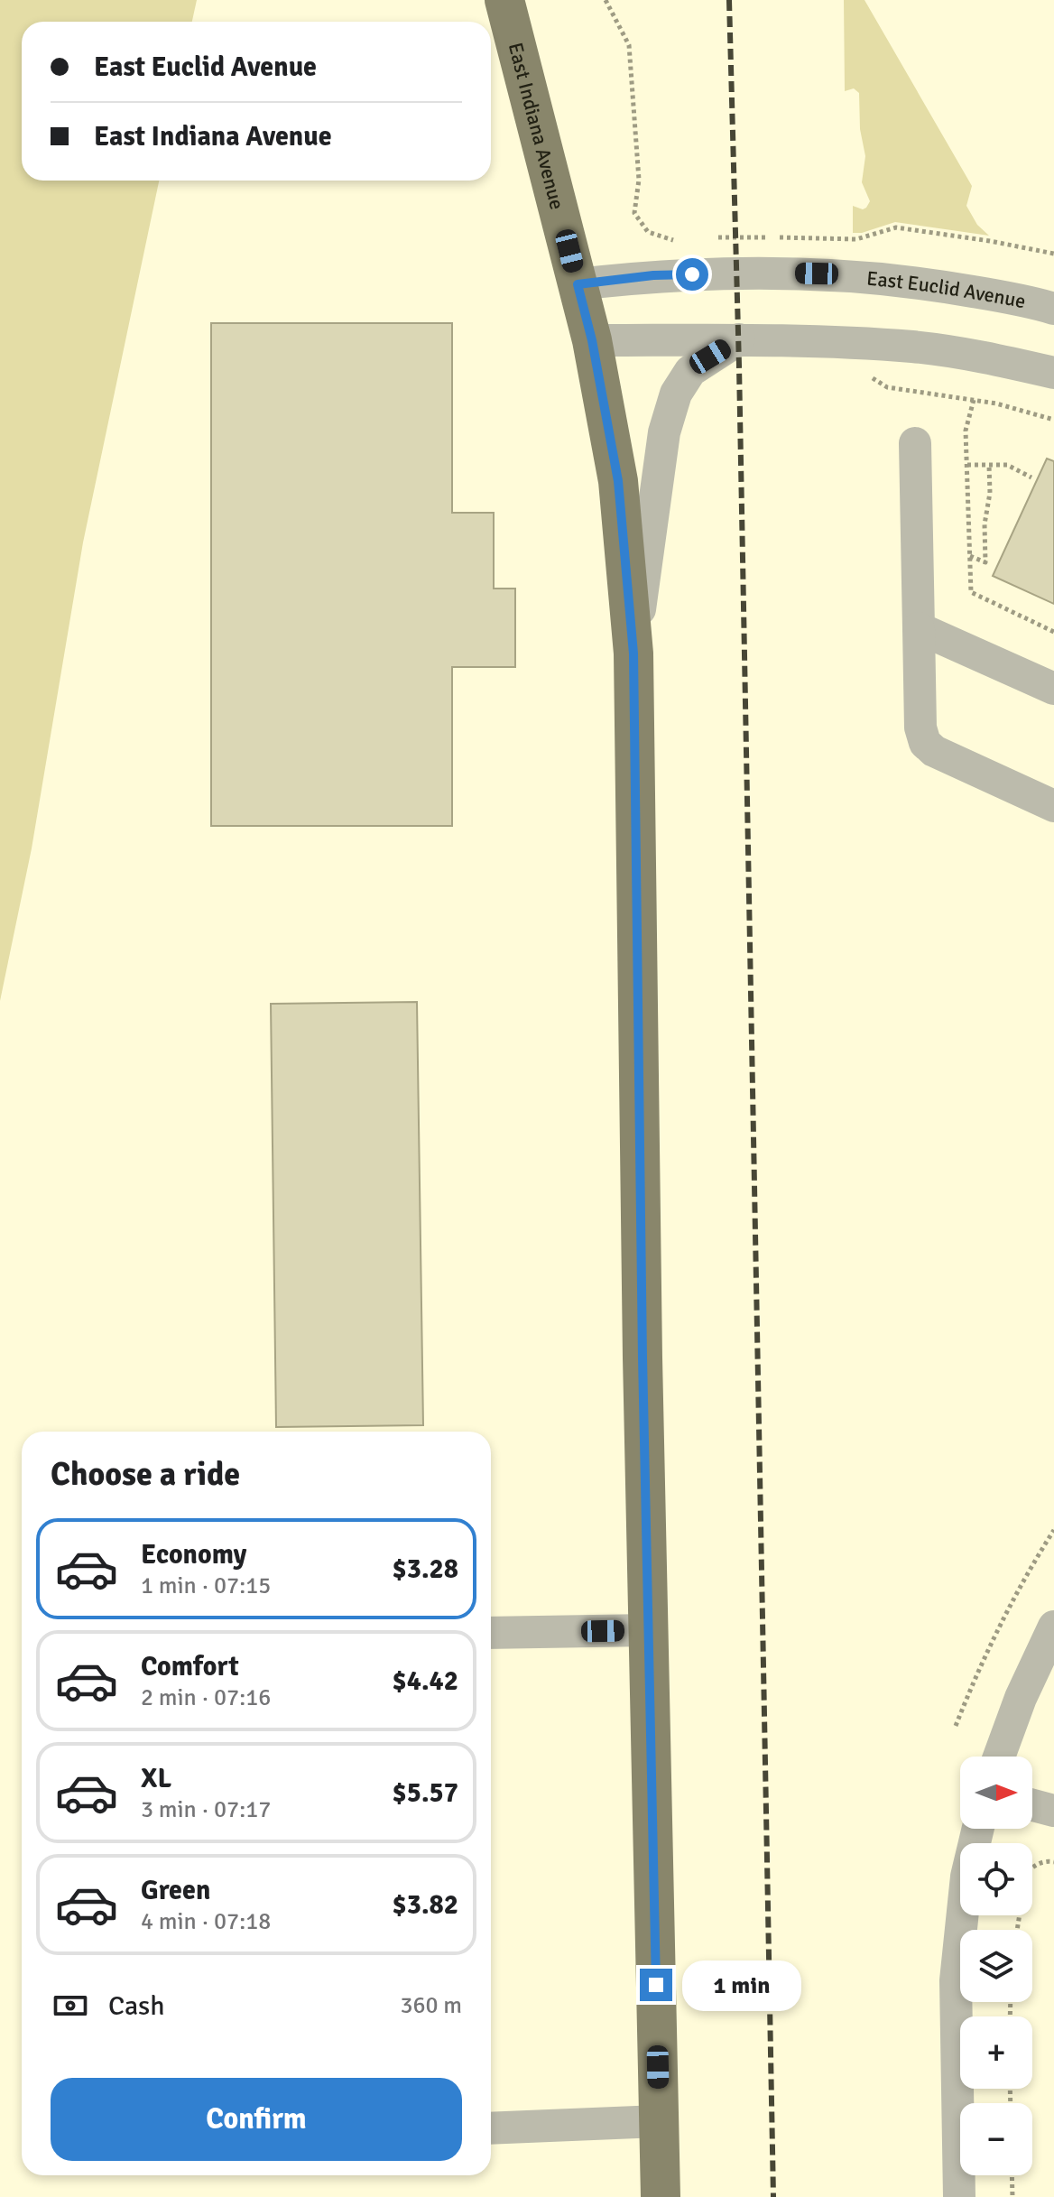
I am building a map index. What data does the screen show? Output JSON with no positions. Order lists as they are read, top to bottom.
{
  "streets": {
    "main road": ["East Indiana Avenue"],
    "street": ["East Euclid Avenue"]
  },
  "crossings": [
    ["East Indiana Avenue", "East Euclid Avenue"]
  ],
  "north": "right",
  "page": {
    "banner": ["East Euclid Avenue", "East Indiana Avenue"],
    "heading": "Choose a ride",
    "list": [
      {
        "name": "Economy",
        "note": "1 min · 07:15",
        "value": "$3.28"
      },
      {
        "name": "Comfort",
        "note": "2 min · 07:16",
        "value": "$4.42"
      },
      {
        "name": "XL",
        "note": "3 min · 07:17",
        "value": "$5.57"
      },
      {
        "name": "Green",
        "note": "4 min · 07:18",
        "value": "$3.82"
      }
    ],
    "map_buttons": ["+", "−"],
    "bubble": "1 min",
    "pay": ["Cash", "360 m"],
    "buttons": "Confirm"
  }
}
